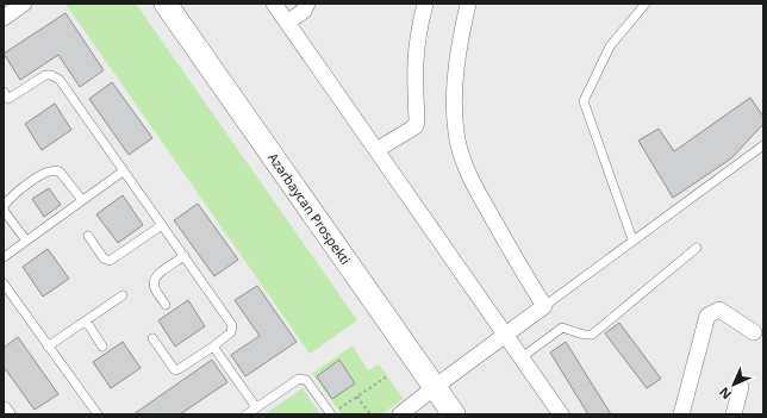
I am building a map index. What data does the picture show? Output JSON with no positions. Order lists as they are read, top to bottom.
{
  "streets": {
    "street": ["Azərbaycan Prospekti"]
  },
  "north": "bottom left"
}
